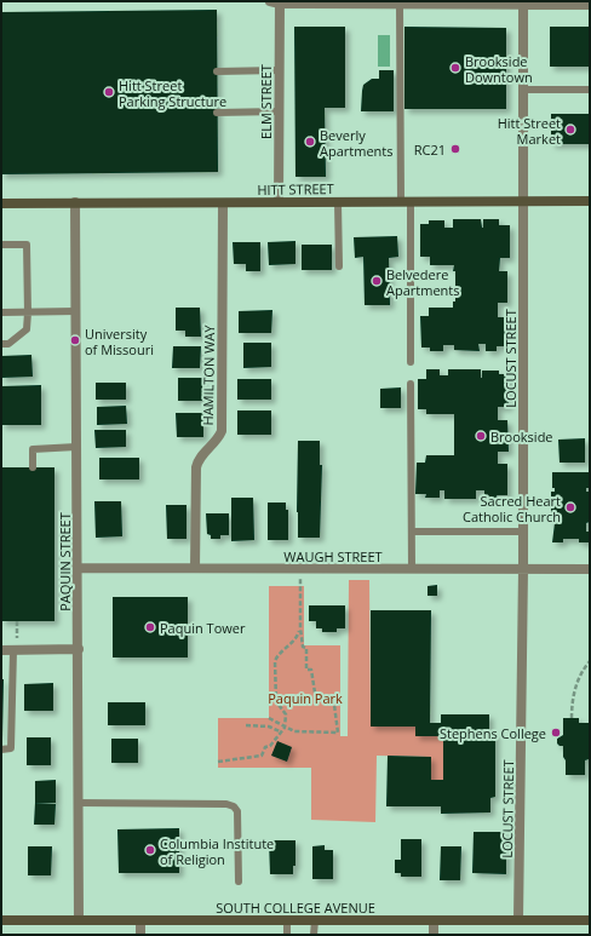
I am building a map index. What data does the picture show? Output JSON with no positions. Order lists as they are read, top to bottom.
{
  "streets": {
    "main road": ["HITT STREET", "SOUTH COLLEGE AVENUE"],
    "street": [
      "ELM STREET",
      "LOCUST STREET",
      "HAMILTON WAY",
      "WAUGH STREET",
      "PAQUIN STREET"
    ]
  },
  "crossings": [
    ["ELM STREET", "HITT STREET"],
    ["HITT STREET", "LOCUST STREET"],
    ["HITT STREET", "HAMILTON WAY"],
    ["HITT STREET", "PAQUIN STREET"],
    ["LOCUST STREET", "WAUGH STREET"],
    ["LOCUST STREET", "SOUTH COLLEGE AVENUE"],
    ["HAMILTON WAY", "WAUGH STREET"],
    ["WAUGH STREET", "PAQUIN STREET"],
    ["PAQUIN STREET", "SOUTH COLLEGE AVENUE"]
  ],
  "parks": ["Paquin Park"],
  "places": [
    "Brookside Downtown",
    "Hitt Street Parking Structure",
    "Hitt Street Market",
    "Beverly Apartments",
    "RC21",
    "Belvedere Apartments",
    "University of Missouri",
    "Brookside",
    "Sacred Heart Catholic Church",
    "Paquin Tower",
    "Stephens College",
    "Columbia Institute of Religion"
  ]
}
